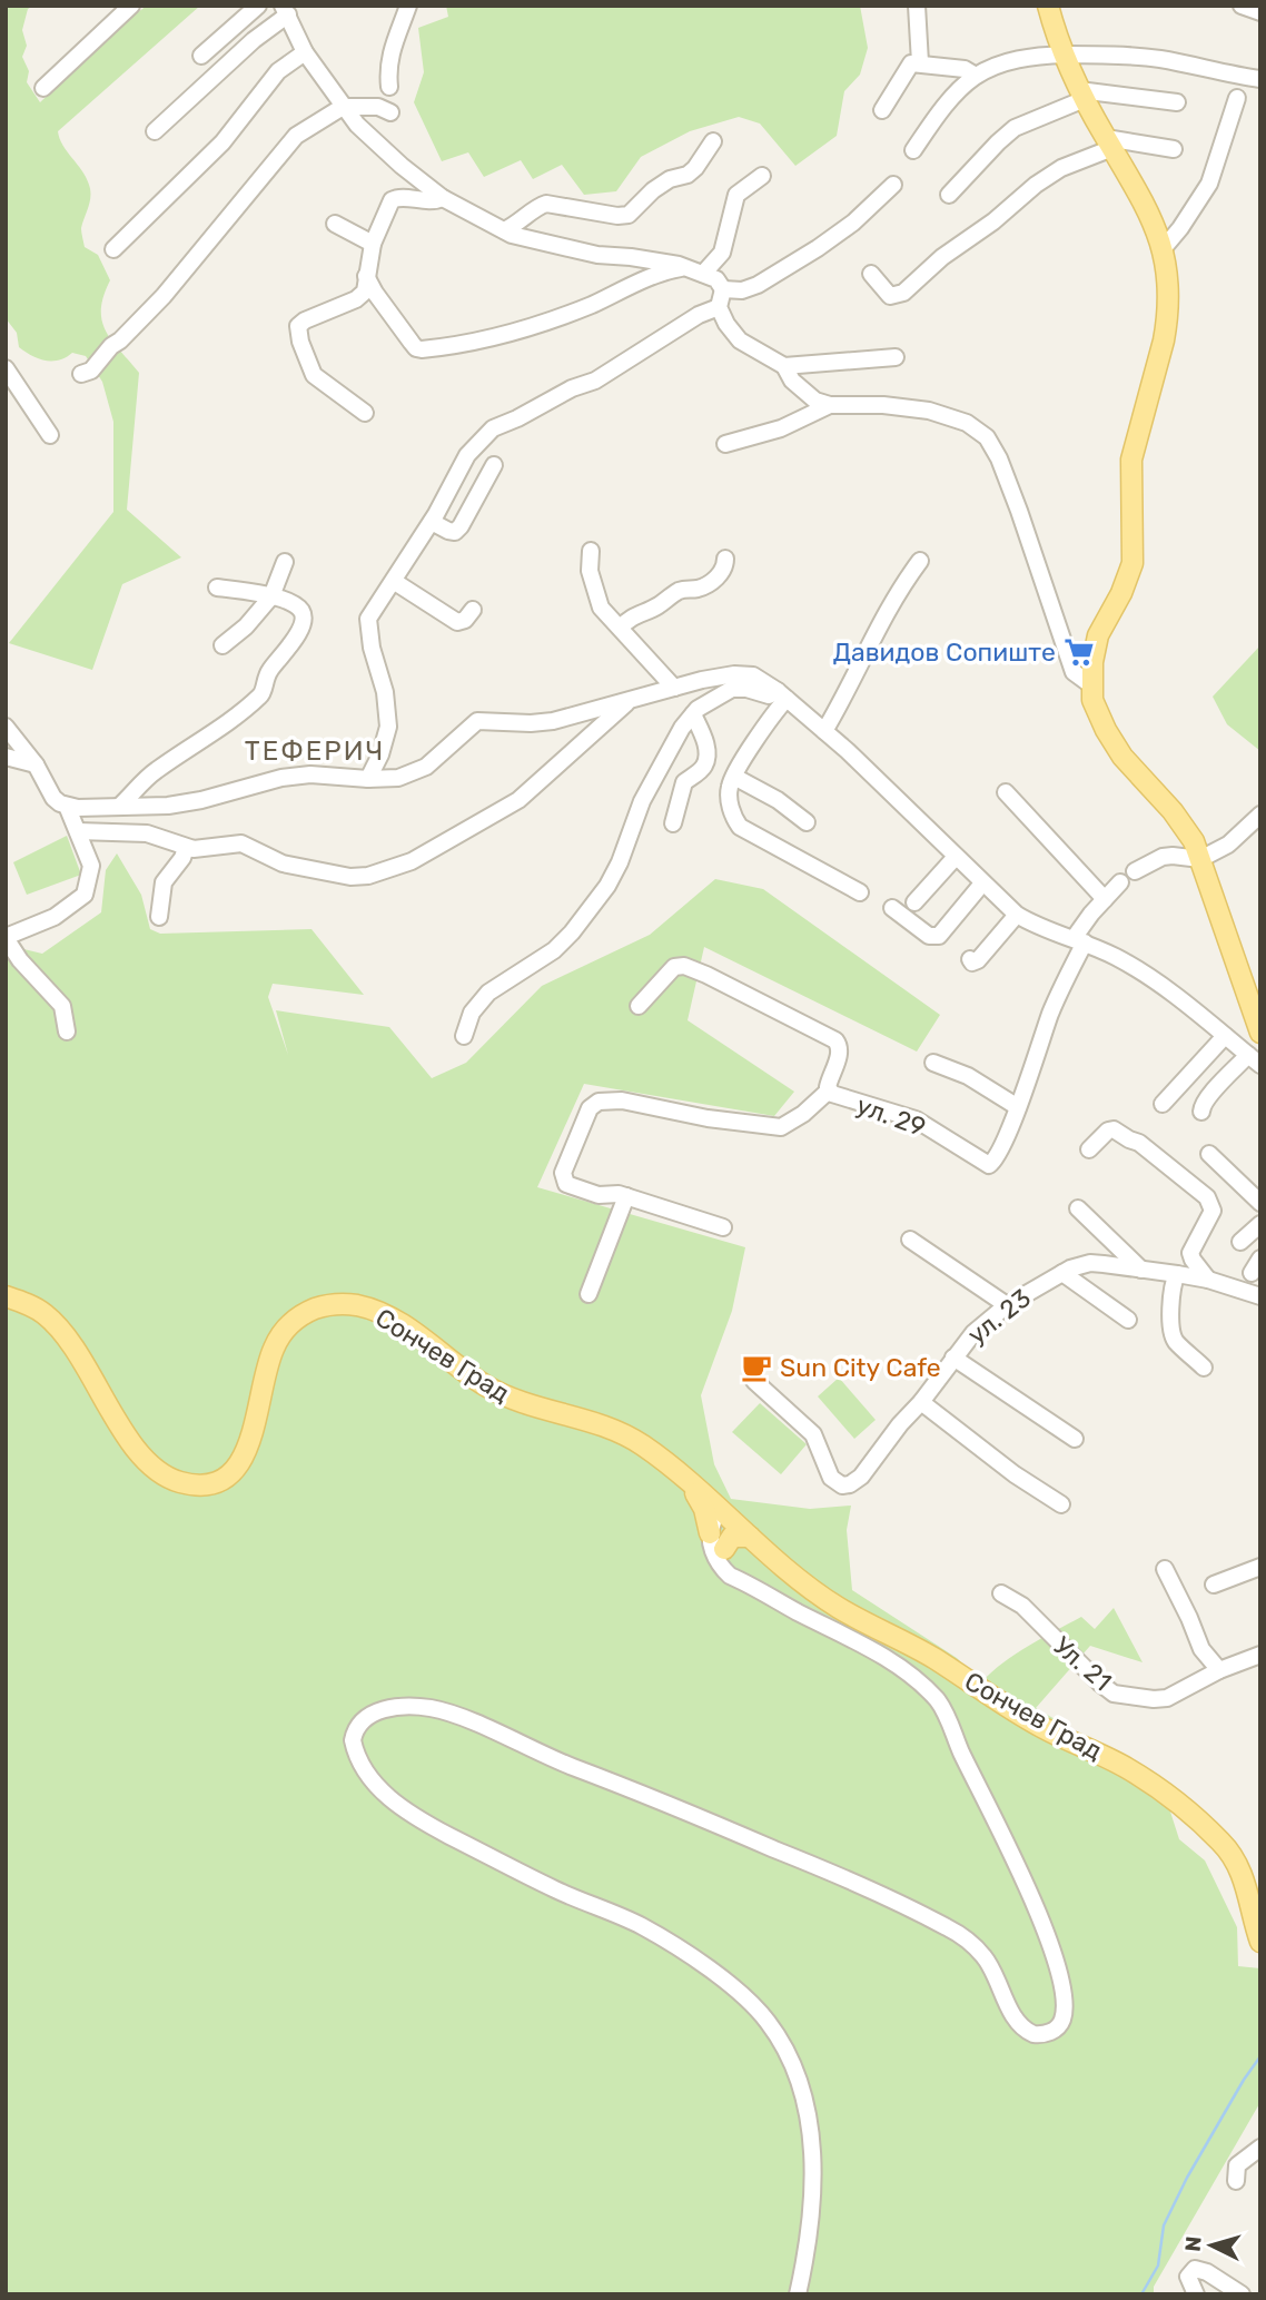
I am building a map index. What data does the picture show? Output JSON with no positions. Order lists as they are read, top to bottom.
{
  "streets": {
    "main road": ["Сончев Град"],
    "street": ["ул. 29", "ул. 23", "Ул. 21"]
  },
  "districts": ["ТЕФЕРИЧ"],
  "places": {
    "supermarket": ["Давидов Сопиште"],
    "cafe": ["Sun City Cafe"]
  },
  "north": "left"
}
